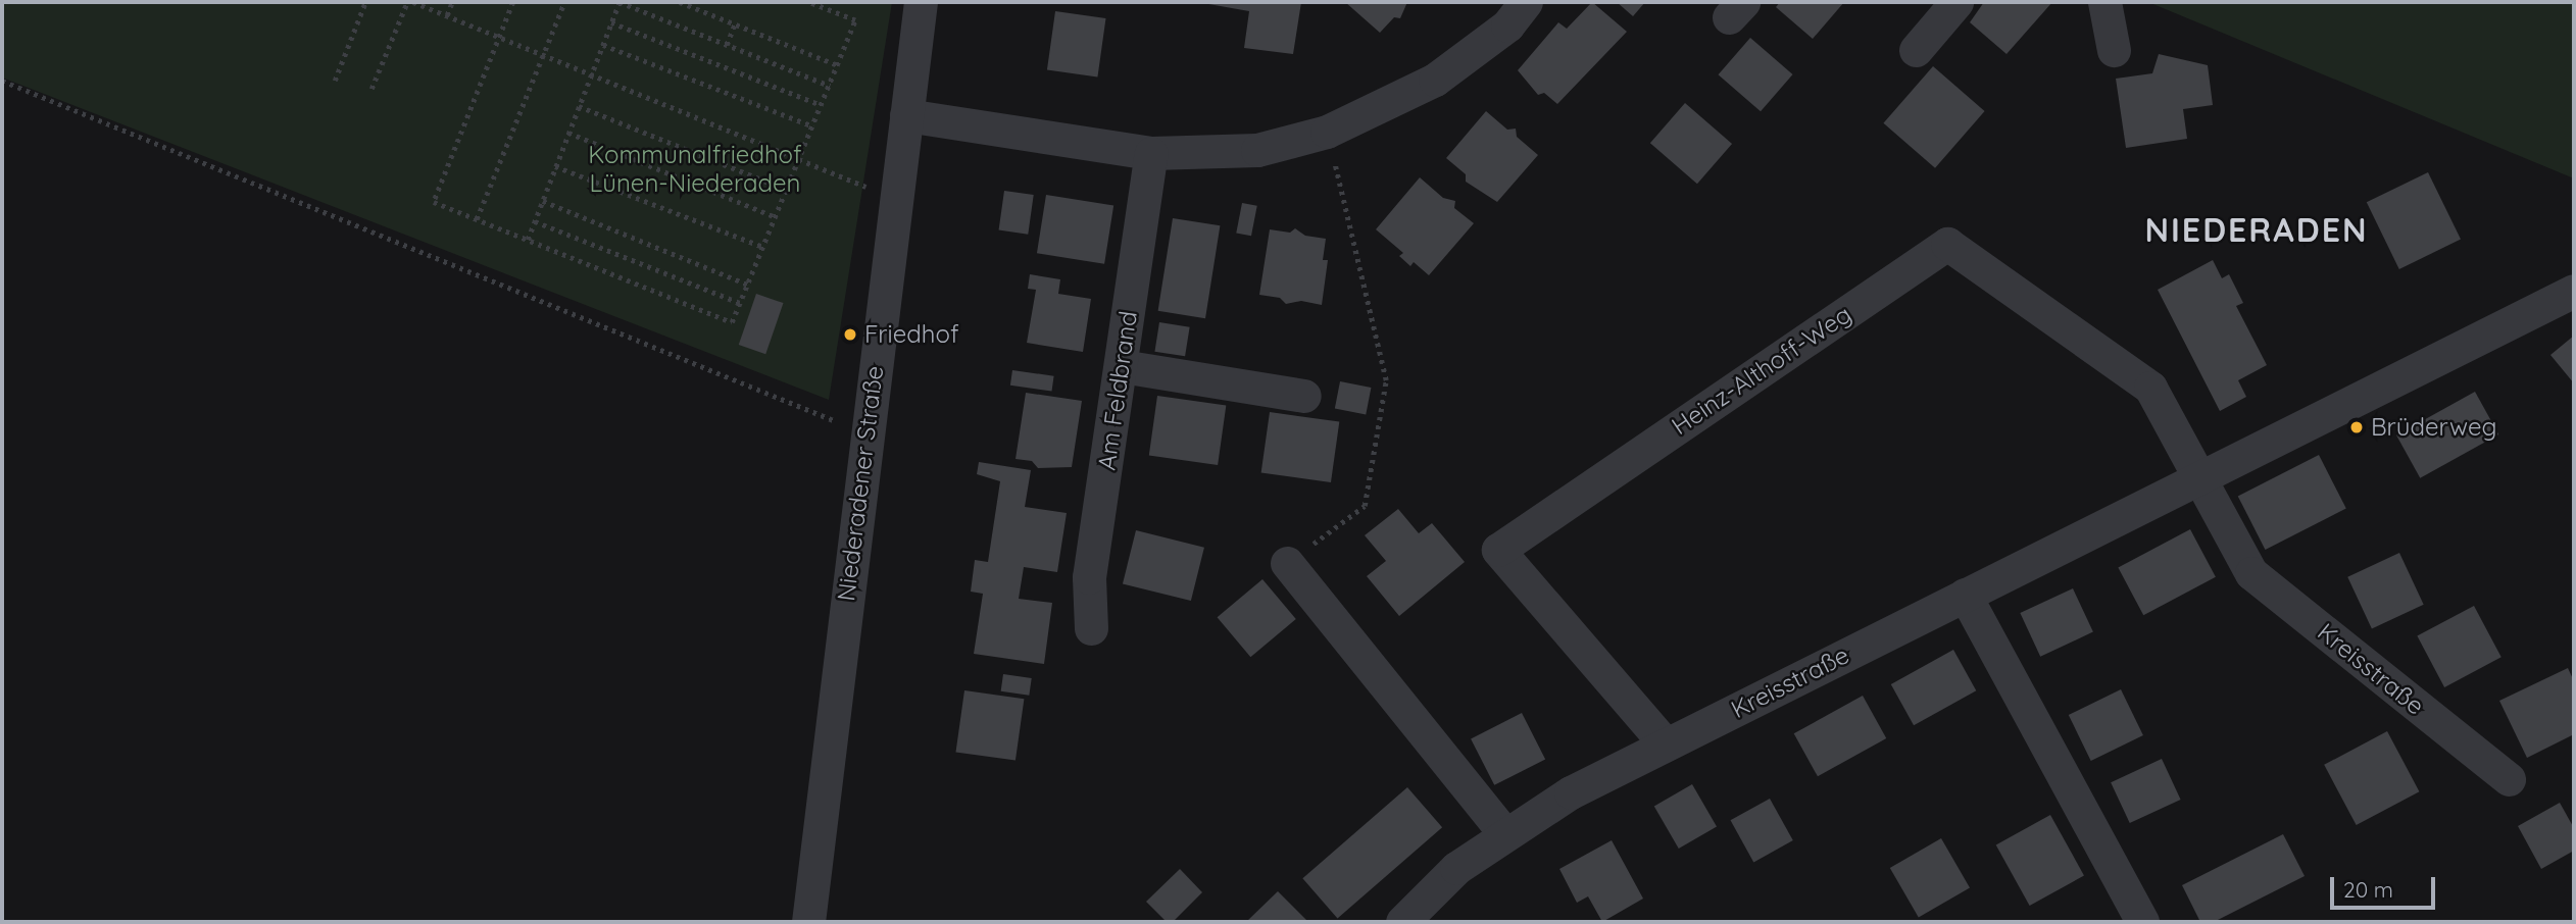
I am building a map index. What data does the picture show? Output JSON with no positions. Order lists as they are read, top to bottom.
{
  "streets": {
    "street": [
      "Heinz-Althoff-Weg",
      "Am Feldbrand",
      "Niederadener Straße",
      "Kreisstraße"
    ]
  },
  "crossings": [
    ["Heinz-Althoff-Weg", "Kreisstraße"]
  ],
  "districts": ["NIEDERADEN"],
  "parks": ["Kommunalfriedhof Lünen-Niederaden"],
  "places": ["Friedhof", "Brüderweg"],
  "scale_bar": "20 m"
}
